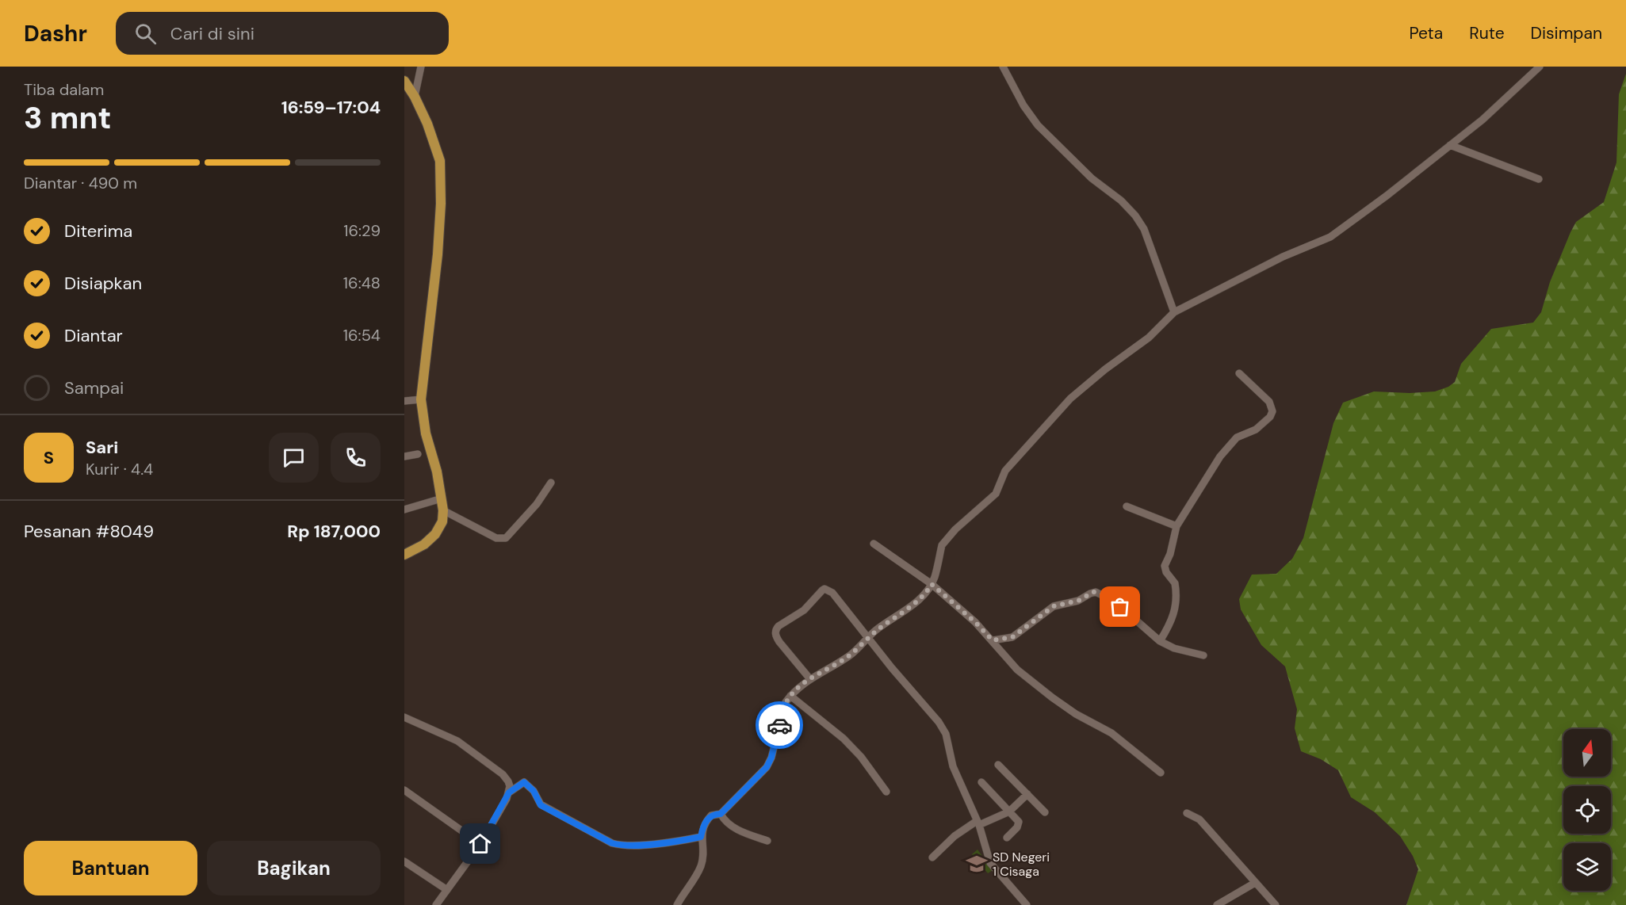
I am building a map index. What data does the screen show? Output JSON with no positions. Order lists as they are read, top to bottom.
{
  "places": {
    "school or university": ["SD Negeri 1 Cisaga"]
  },
  "north": "top",
  "page": {
    "header": "Dashr",
    "search": "Cari di sini",
    "nav": ["Peta", "Rute", "Disimpan"],
    "heading": ["3 mnt", "Tiba dalam", "16:59–17:04"],
    "panel": [
      "Sari",
      "Kurir · 4.4",
      "Pesanan #8049",
      "Rp 187,000"
    ],
    "bar": "Diantar · 490 m",
    "list": [
      ["Diterima", "16:29"],
      ["Disiapkan", "16:48"],
      ["Diantar", "16:54"],
      "Sampai"
    ],
    "round": "S",
    "buttons": ["Bantuan", "Bagikan"]
  }
}
